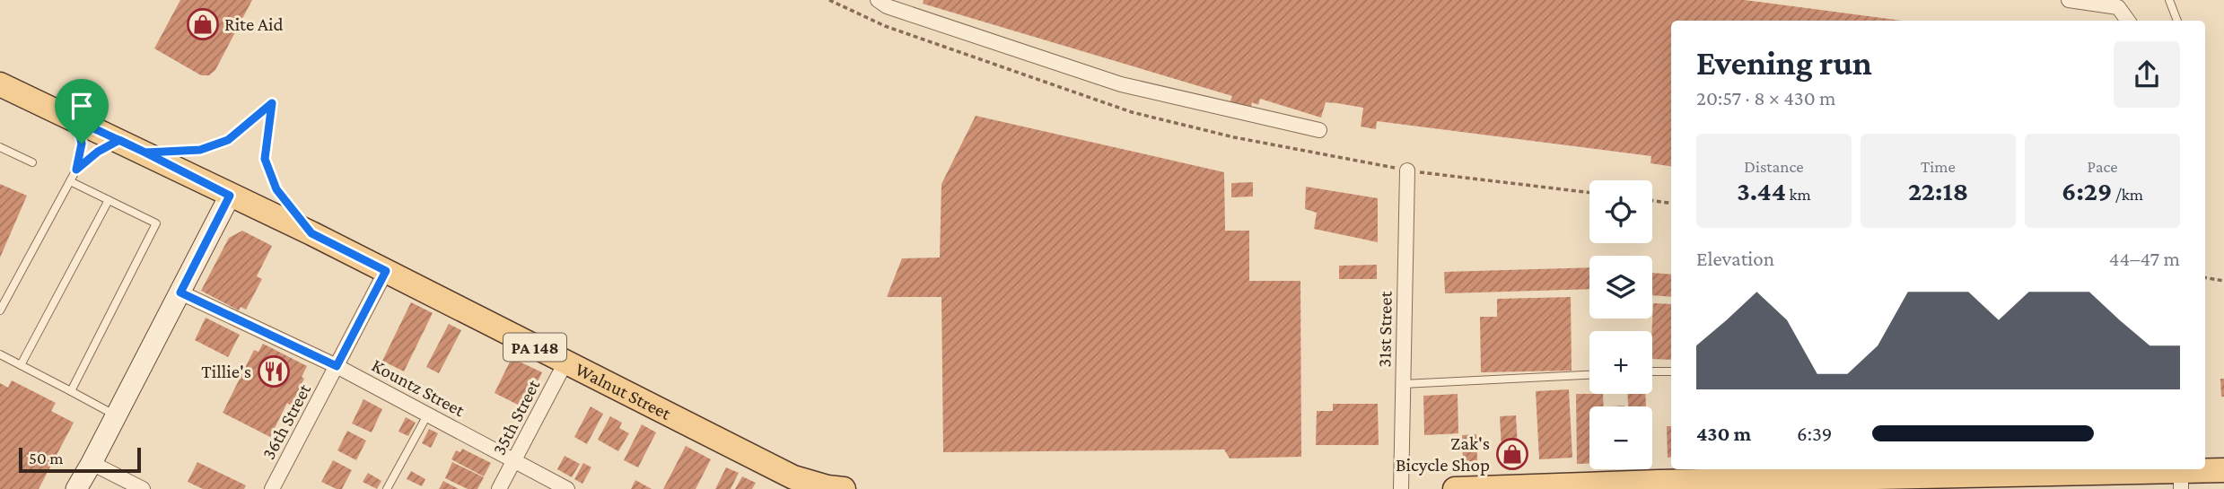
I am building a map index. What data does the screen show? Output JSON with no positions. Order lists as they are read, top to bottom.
{
  "streets": {
    "main road": ["PA 148", "Walnut Street"],
    "street": [
      "31st Street",
      "Kountz Street",
      "35th Street",
      "36th Street"
    ]
  },
  "crossings": [
    ["Kountz Street", "35th Street"],
    ["Kountz Street", "36th Street"],
    ["Walnut Street", "35th Street"],
    ["Walnut Street", "36th Street"]
  ],
  "places": {
    "shop": ["Rite Aid", "Zak's Bicycle Shop"],
    "restaurant": ["Tillie's"]
  },
  "scale_bar": "50 m",
  "page": {
    "heading": ["Evening run", "20:57 · 8 × 430 m"],
    "stats": [
      ["Distance", "3.44 km"],
      ["Time", "22:18"],
      ["Pace", "6:29 /km"]
    ],
    "map_buttons": ["+", "−"],
    "chart": ["Elevation", "44–47 m"],
    "list": [
      {
        "name": "430 m",
        "note": "6:39"
      }
    ],
    "scale": "50 m"
  }
}
